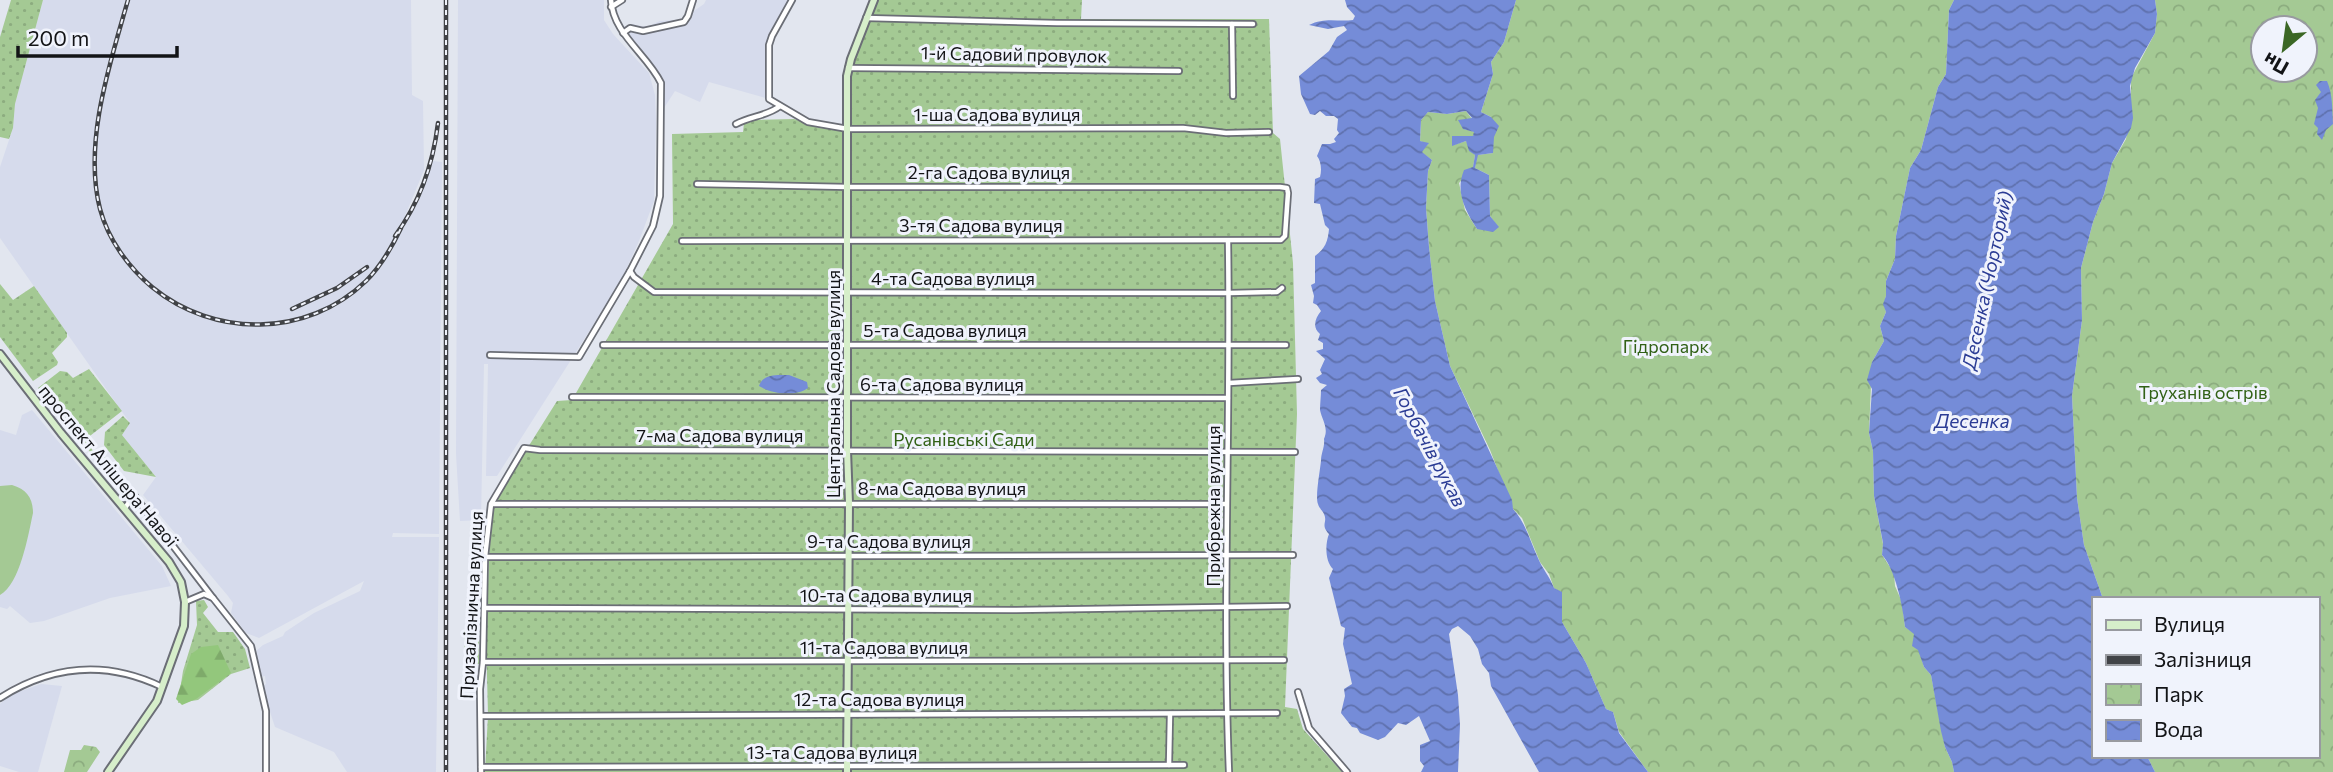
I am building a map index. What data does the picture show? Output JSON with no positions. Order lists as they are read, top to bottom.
{
  "streets": {
    "main road": ["Центральна Садова вулиця", "проспект Алішера Навої"],
    "street": [
      "1-й Садовий провулок",
      "1-ша Садова вулиця",
      "2-га Садова вулиця",
      "3-тя Садова вулиця",
      "4-та Садова вулиця",
      "5-та Садова вулиця",
      "6-та Садова вулиця",
      "7-ма Садова вулиця",
      "8-ма Садова вулиця",
      "Прибрежна вулиця",
      "9-та Садова вулиця",
      "10-та Садова вулиця",
      "Призалізнична вулиця",
      "11-та Садова вулиця",
      "12-та Садова вулиця",
      "13-та Садова вулиця"
    ]
  },
  "crossings": [
    ["1-й Садовий провулок", "Центральна Садова вулиця"],
    ["1-ша Садова вулиця", "Центральна Садова вулиця"],
    ["2-га Садова вулиця", "3-тя Садова вулиця"],
    ["2-га Садова вулиця", "Центральна Садова вулиця"],
    ["3-тя Садова вулиця", "Центральна Садова вулиця"],
    ["3-тя Садова вулиця", "Прибрежна вулиця"],
    ["4-та Садова вулиця", "Центральна Садова вулиця"],
    ["4-та Садова вулиця", "Прибрежна вулиця"],
    ["5-та Садова вулиця", "Центральна Садова вулиця"],
    ["5-та Садова вулиця", "Прибрежна вулиця"],
    ["Центральна Садова вулиця", "6-та Садова вулиця"],
    ["Центральна Садова вулиця", "7-ма Садова вулиця"],
    ["Центральна Садова вулиця", "8-ма Садова вулиця"],
    ["Центральна Садова вулиця", "9-та Садова вулиця"],
    ["Центральна Садова вулиця", "10-та Садова вулиця"],
    ["Центральна Садова вулиця", "11-та Садова вулиця"],
    ["Центральна Садова вулиця", "12-та Садова вулиця"],
    ["Центральна Садова вулиця", "13-та Садова вулиця"],
    ["6-та Садова вулиця", "Прибрежна вулиця"],
    ["7-ма Садова вулиця", "Прибрежна вулиця"],
    ["7-ма Садова вулиця", "Призалізнична вулиця"],
    ["8-ма Садова вулиця", "Прибрежна вулиця"],
    ["8-ма Садова вулиця", "Призалізнична вулиця"],
    ["Прибрежна вулиця", "9-та Садова вулиця"],
    ["Прибрежна вулиця", "10-та Садова вулиця"],
    ["Прибрежна вулиця", "11-та Садова вулиця"],
    ["Прибрежна вулиця", "12-та Садова вулиця"],
    ["9-та Садова вулиця", "Призалізнична вулиця"],
    ["10-та Садова вулиця", "Призалізнична вулиця"],
    ["Призалізнична вулиця", "11-та Садова вулиця"],
    ["Призалізнична вулиця", "12-та Садова вулиця"],
    ["Призалізнична вулиця", "13-та Садова вулиця"]
  ],
  "water": ["Десенка (Чорторий)", "Десенка", "Горбачів рукав"],
  "parks": ["Гідропарк", "Труханів острів", "Русанівські Сади"],
  "legend": [
    "Вулиця",
    "Залізниця",
    "Парк",
    "Вода"
  ],
  "scale_bar": "200 m",
  "north": "bottom left"
}
